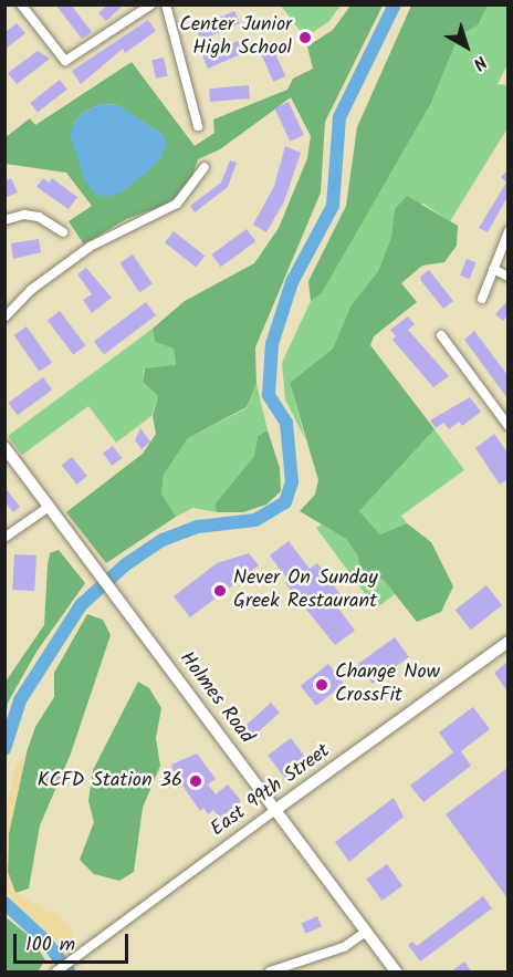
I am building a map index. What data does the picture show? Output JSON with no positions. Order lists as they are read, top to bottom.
{
  "streets": {
    "main road": ["Holmes Road", "East 99th Street"]
  },
  "crossings": [
    ["Holmes Road", "East 99th Street"]
  ],
  "places": [
    "Center Junior High School",
    "Never On Sunday Greek Restaurant",
    "Change Now CrossFit",
    "KCFD Station 36"
  ],
  "scale_bar": "100 m",
  "north": "bottom right"
}
